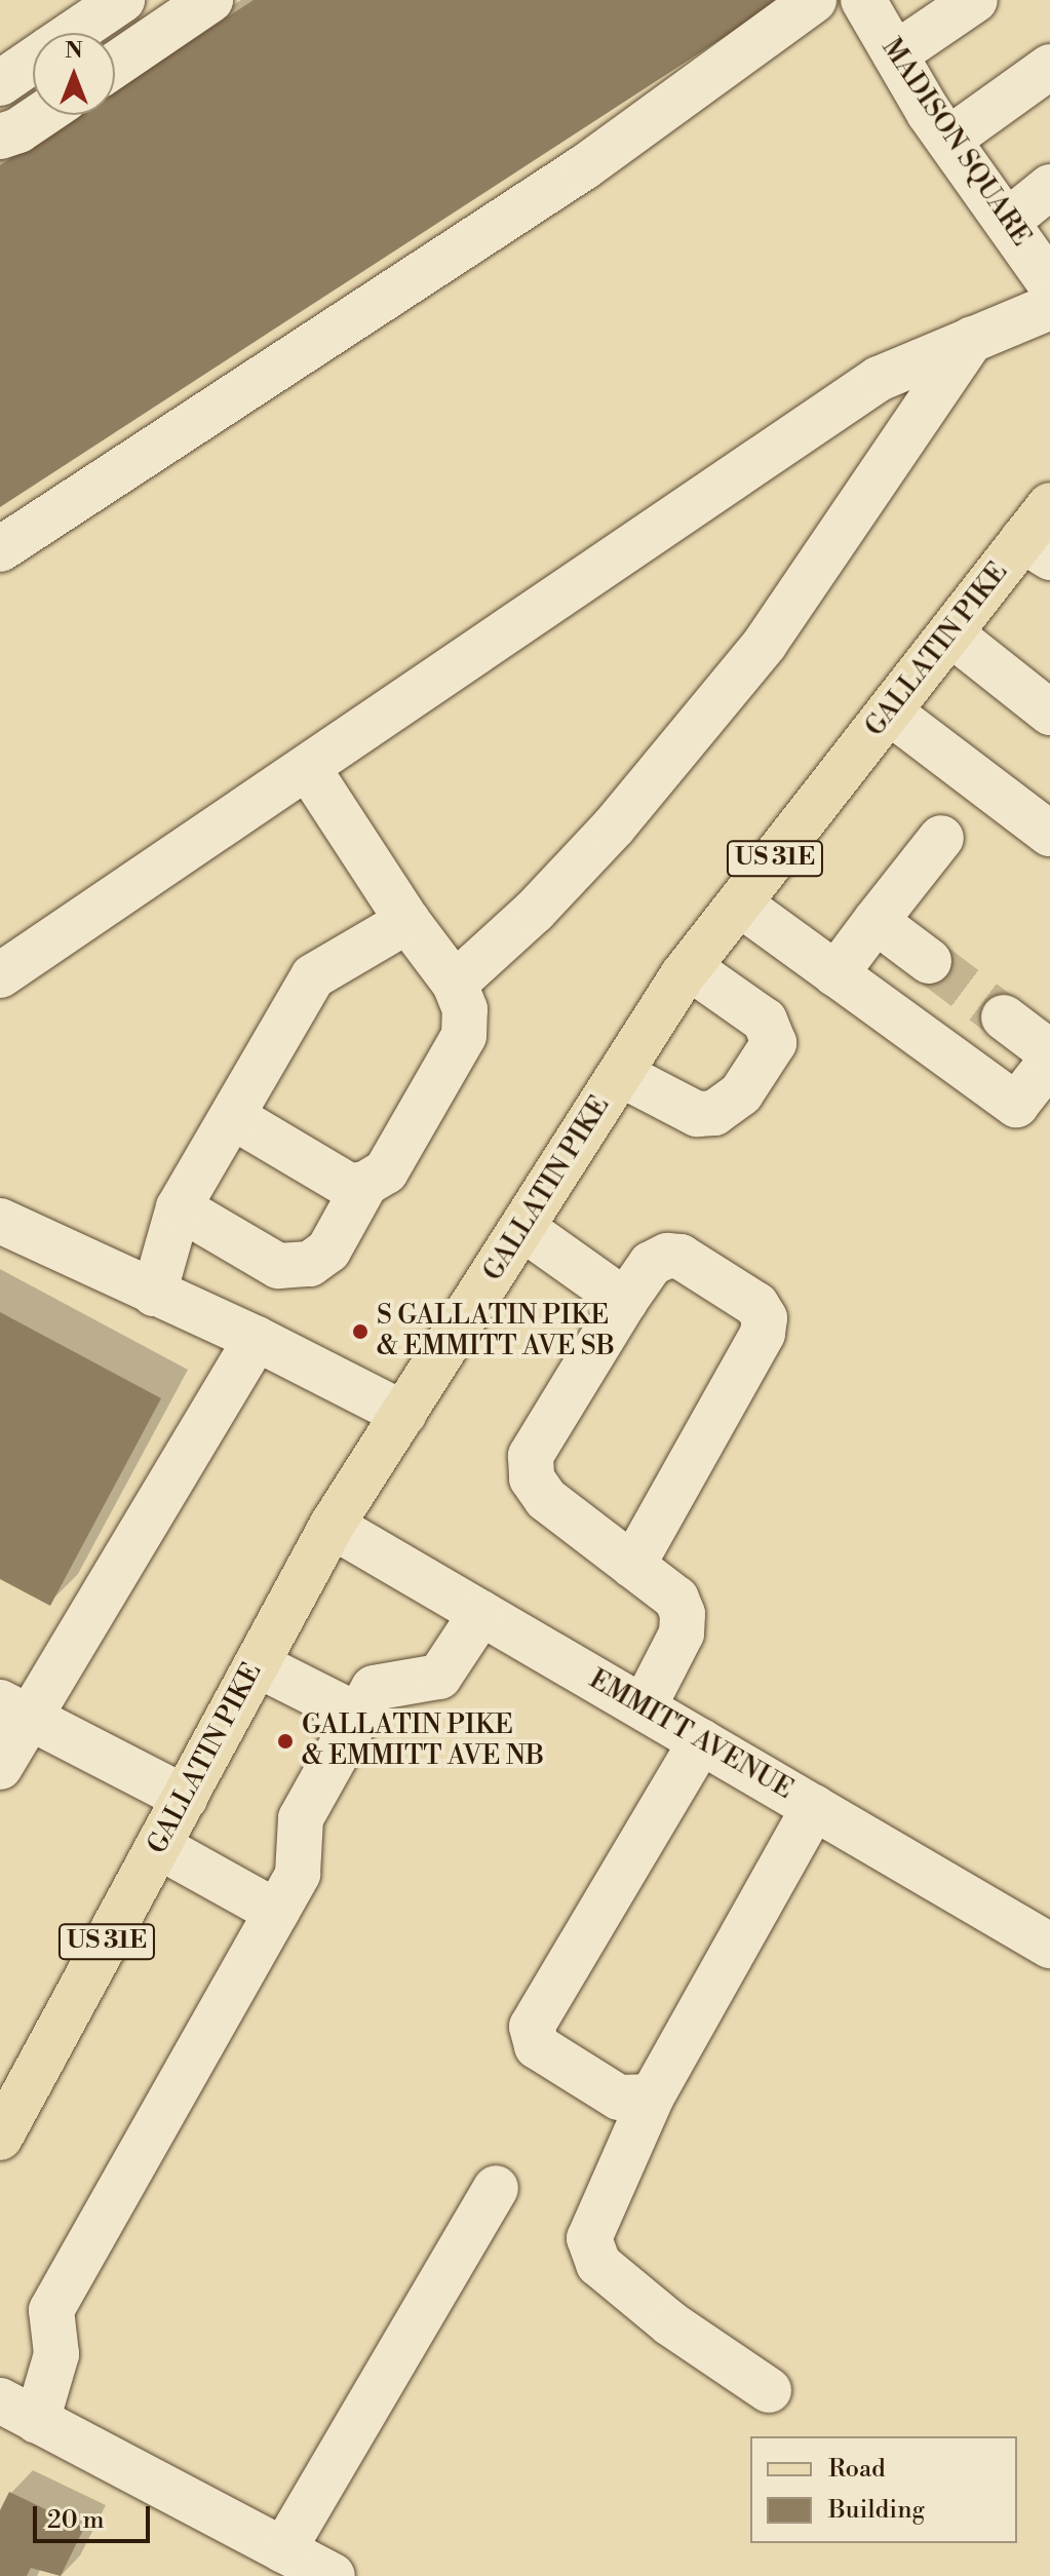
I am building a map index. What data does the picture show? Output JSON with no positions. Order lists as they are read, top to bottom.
{
  "streets": {
    "main road": ["GALLATIN PIKE", "US 31E"],
    "street": ["MADISON SQUARE", "EMMITT AVENUE"]
  },
  "crossings": [
    ["GALLATIN PIKE", "EMMITT AVENUE"]
  ],
  "places": ["S GALLATIN PIKE & EMMITT AVE SB", "GALLATIN PIKE & EMMITT AVE NB"],
  "legend": ["Road", "Building"],
  "scale_bar": "20 m",
  "north": "top"
}
